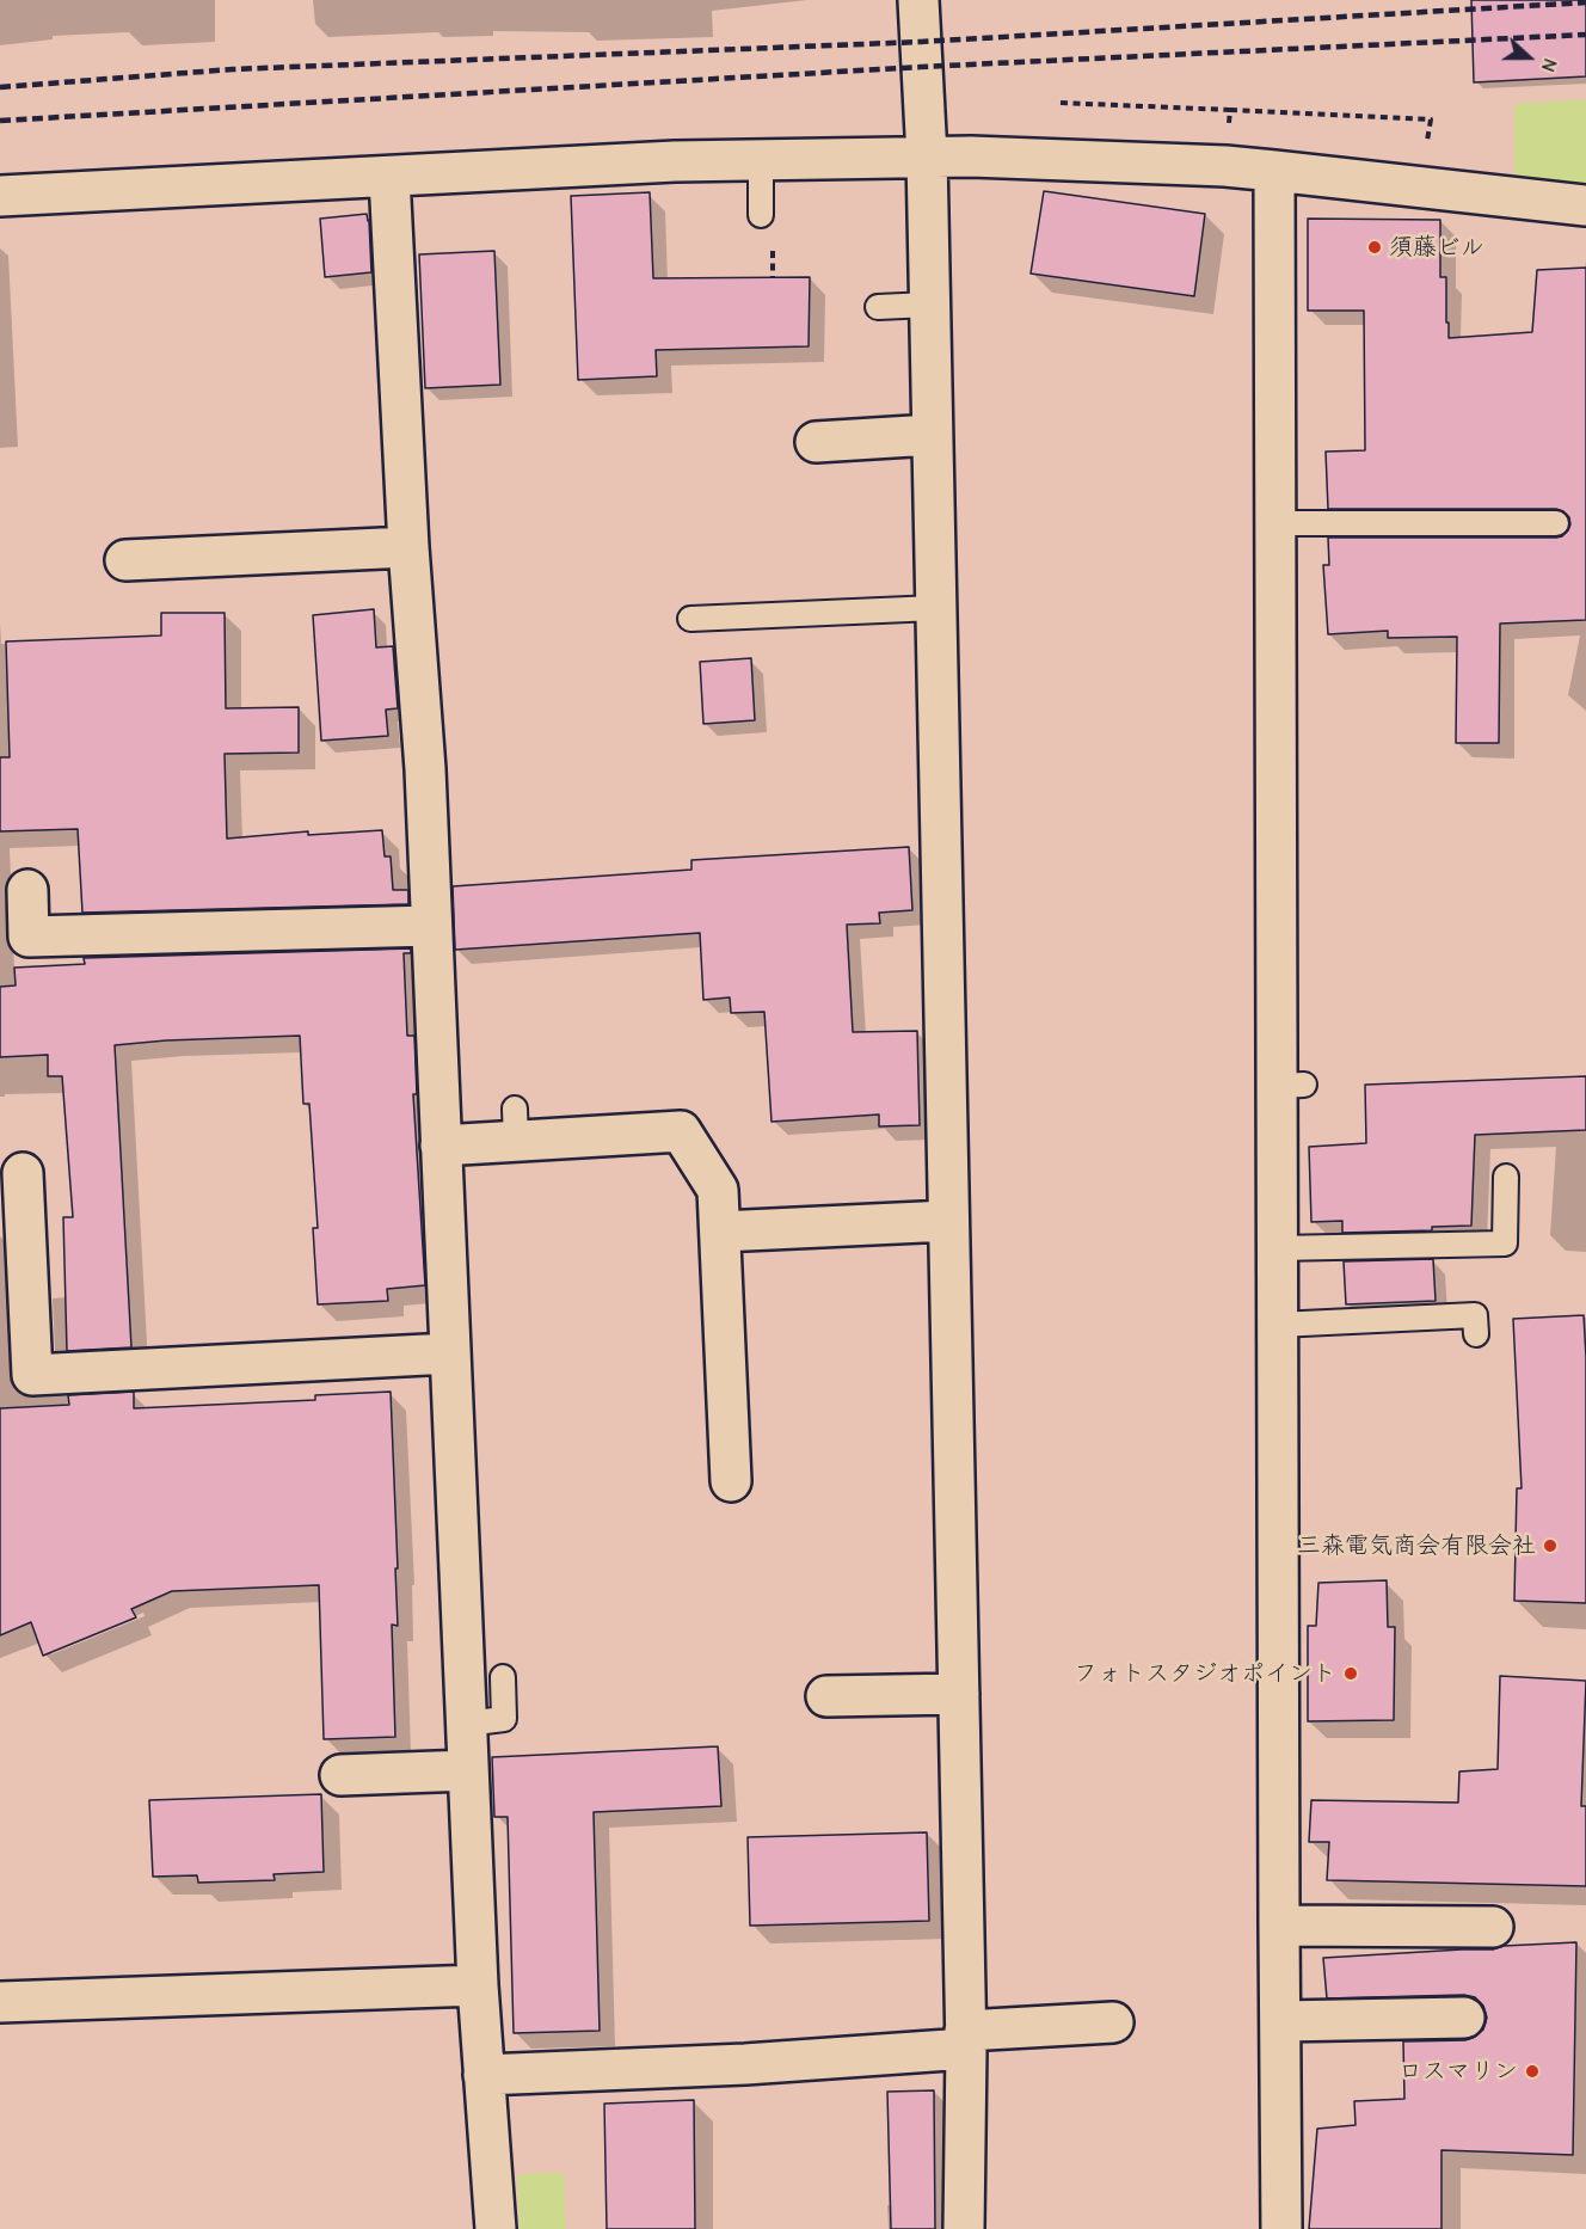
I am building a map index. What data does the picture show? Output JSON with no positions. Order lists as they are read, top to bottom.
{
  "places": [
    "須藤ビル",
    "三森電気商会有限会社",
    "フォトスタジオポイント",
    "ロスマリン"
  ],
  "north": "right"
}
